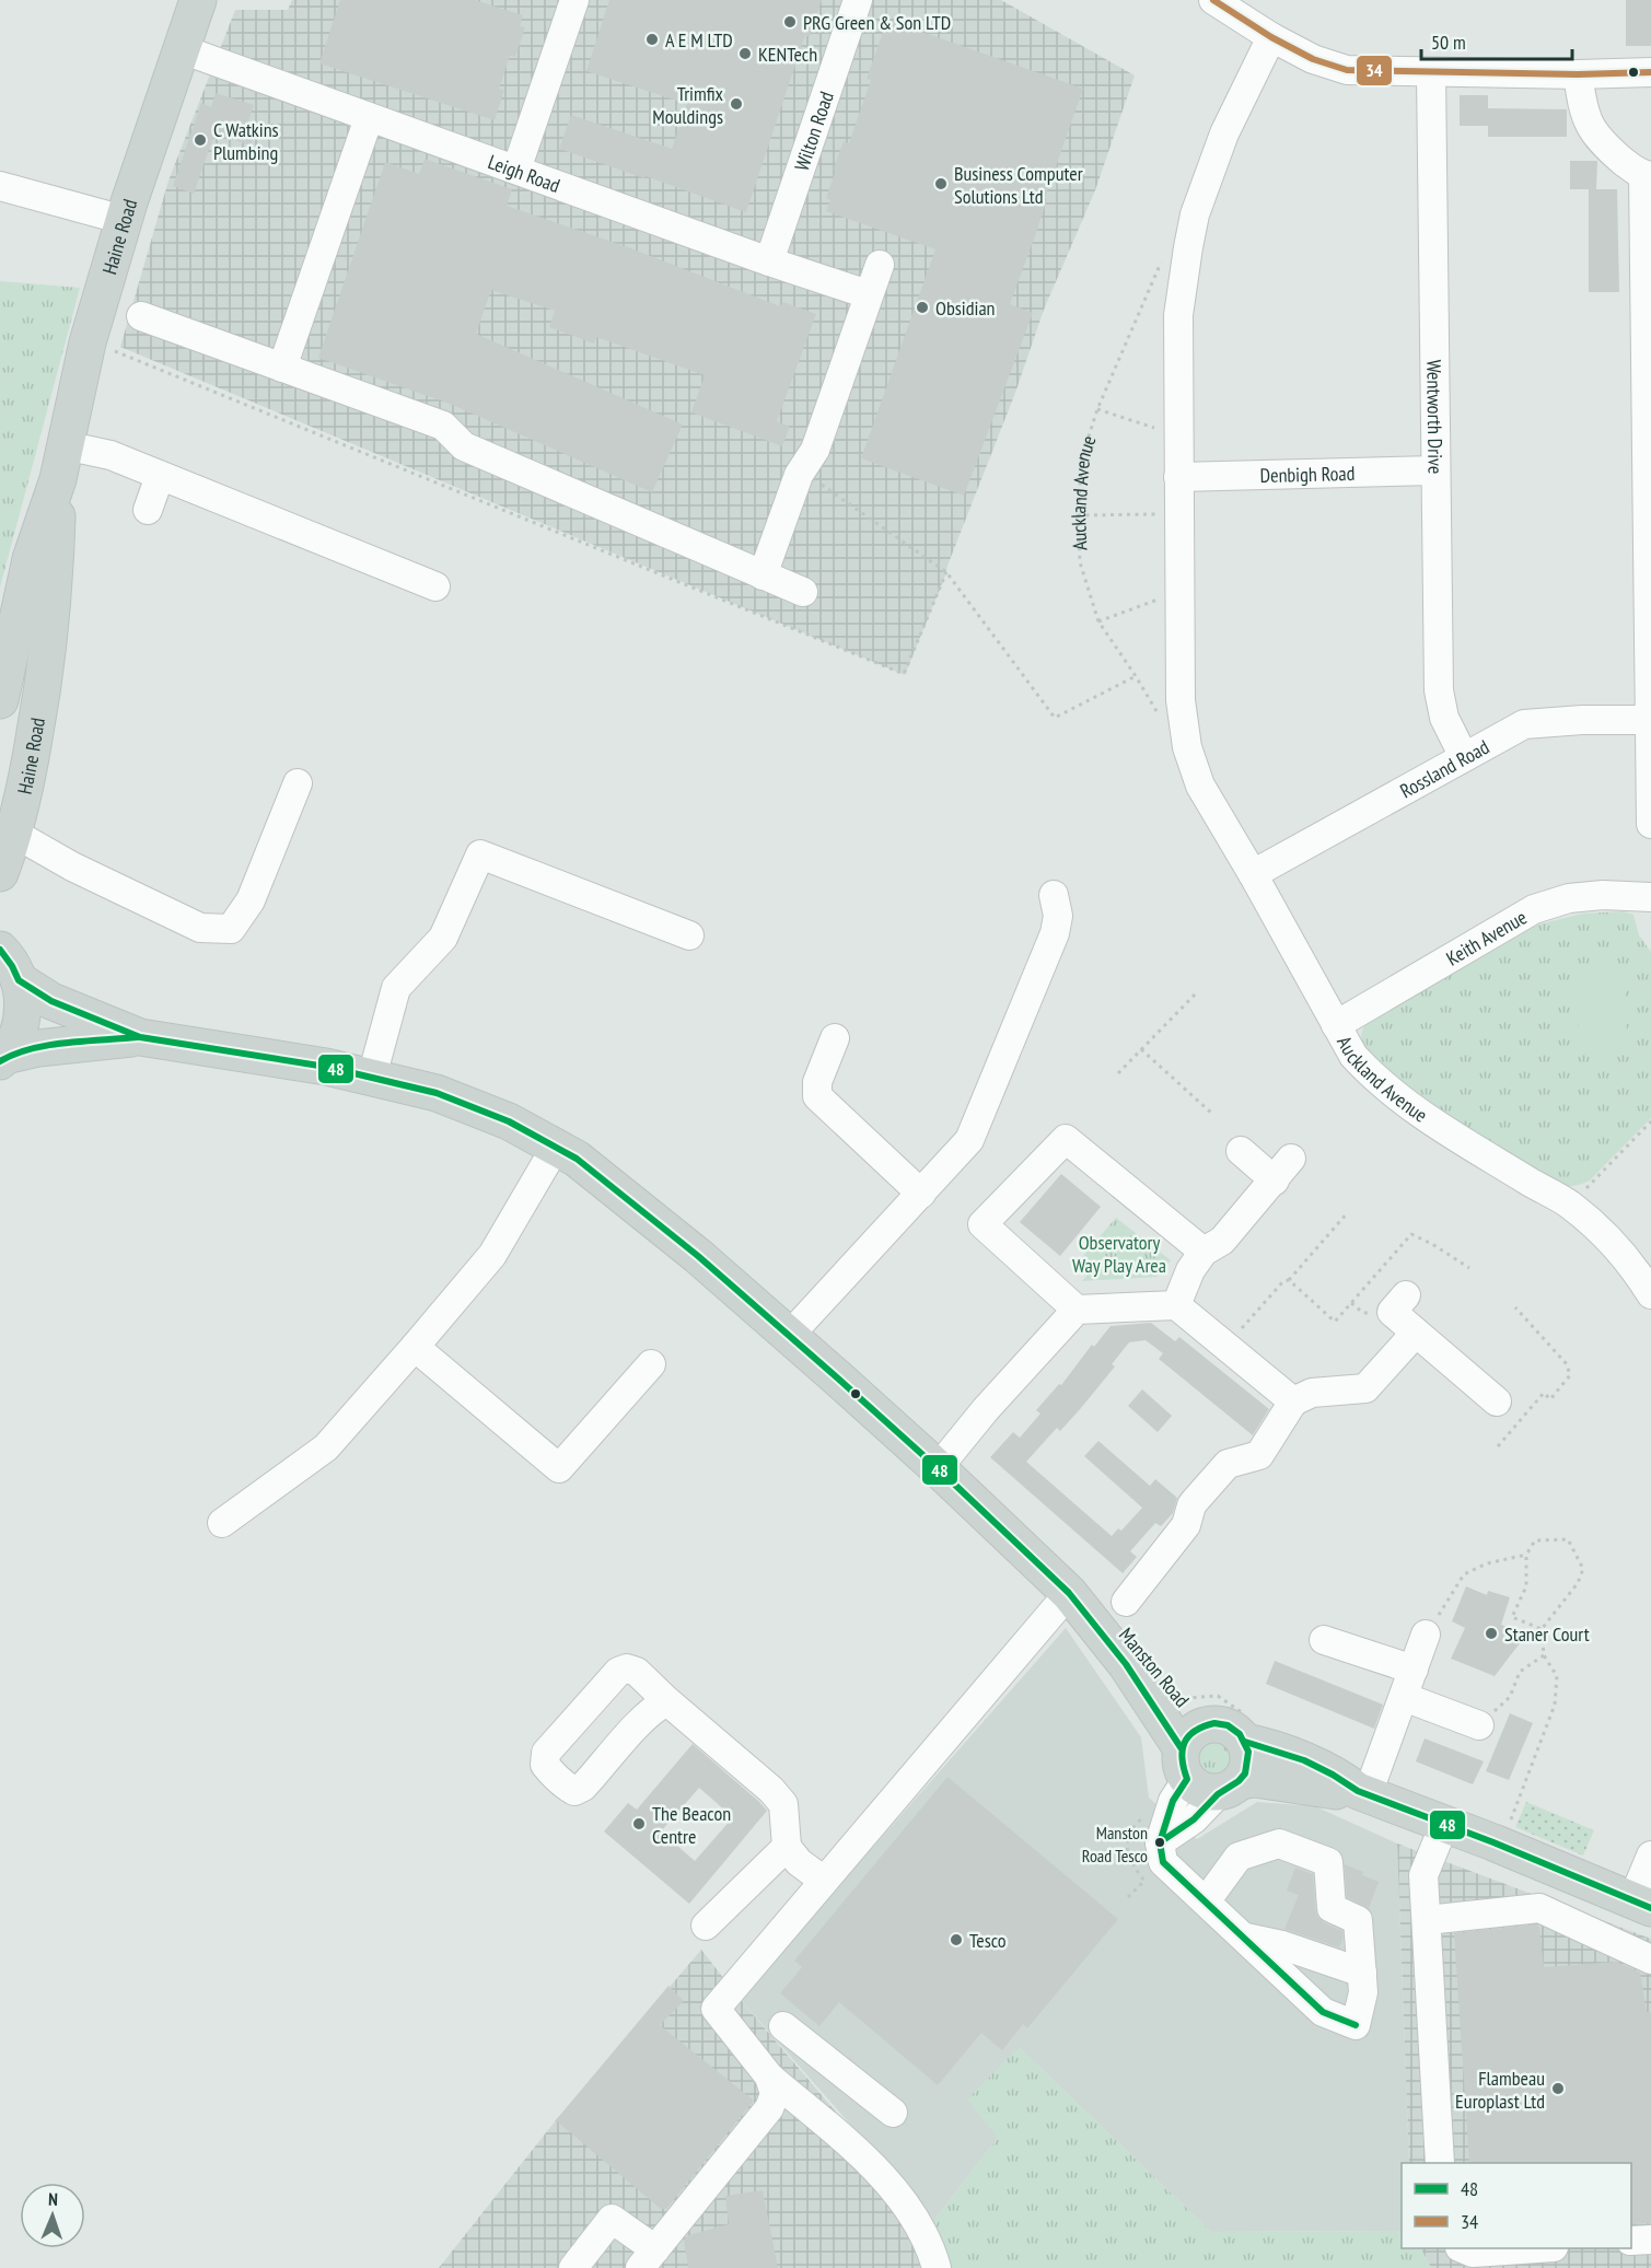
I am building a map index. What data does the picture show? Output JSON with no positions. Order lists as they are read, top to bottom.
{
  "streets": {
    "main road": ["Haine Road", "Manston Road"],
    "street": [
      "Wilton Road",
      "Leigh Road",
      "Wentworth Drive",
      "Denbigh Road",
      "Auckland Avenue",
      "Rossland Road",
      "Keith Avenue"
    ]
  },
  "crossings": [
    ["Wilton Road", "Leigh Road"],
    ["Leigh Road", "Haine Road"],
    ["Wentworth Drive", "Denbigh Road"],
    ["Wentworth Drive", "Rossland Road"],
    ["Denbigh Road", "Auckland Avenue"],
    ["Auckland Avenue", "Rossland Road"],
    ["Auckland Avenue", "Keith Avenue"]
  ],
  "parks": ["Observatory Way Play Area"],
  "places": [
    "PRG Green & Son LTD",
    "A E M LTD",
    "KENTech",
    "Trimfix Mouldings",
    "C Watkins Plumbing",
    "Business Computer Solutions Ltd",
    "Obsidian",
    "Staner Court",
    "The Beacon Centre",
    "Manston Road Tesco",
    "Tesco",
    "Flambeau Europlast Ltd"
  ],
  "lines": ["transit line 34", "transit line 48"],
  "legend": ["48", "34"],
  "scale_bar": "50 m",
  "north": "top"
}
